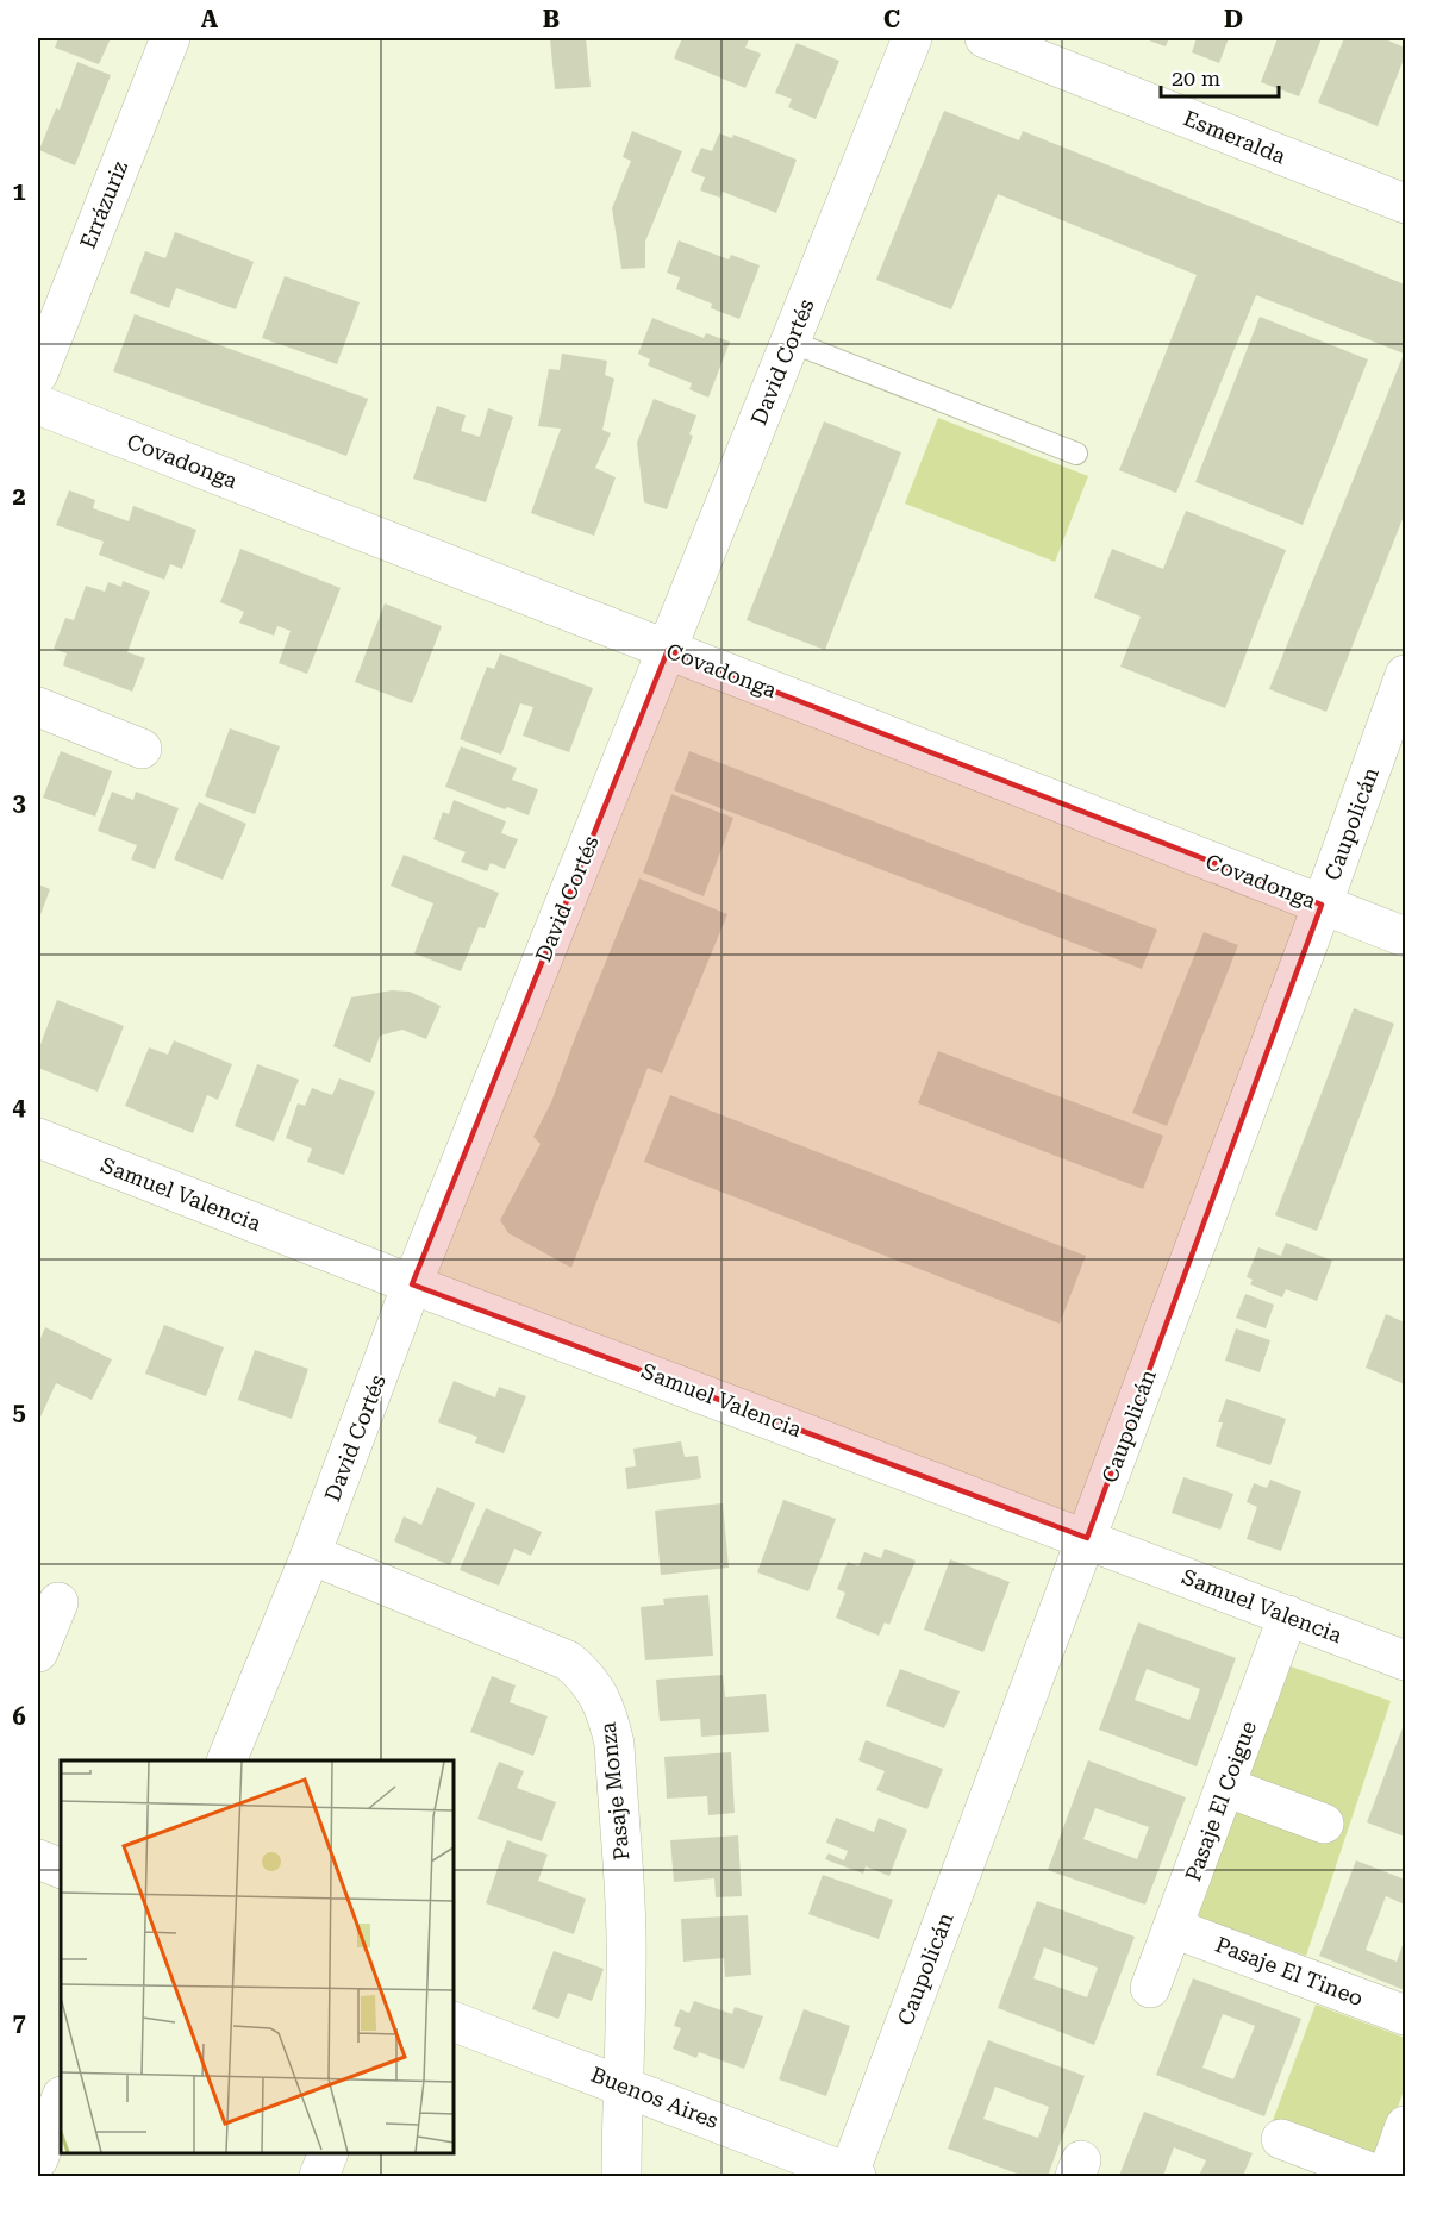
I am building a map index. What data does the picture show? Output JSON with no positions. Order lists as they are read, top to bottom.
{
  "streets": {
    "street": [
      "Esmeralda",
      "Errázuriz",
      "David Cortés",
      "Covadonga",
      "Caupolicán",
      "Samuel Valencia",
      "Pasaje Monza",
      "Pasaje El Coigue",
      "Pasaje El Tineo",
      "Buenos Aires"
    ]
  },
  "crossings": [
    ["David Cortés", "Covadonga"],
    ["David Cortés", "Samuel Valencia"],
    ["David Cortés", "Pasaje Monza"],
    ["Covadonga", "Caupolicán"],
    ["Caupolicán", "Samuel Valencia"],
    ["Caupolicán", "Buenos Aires"],
    ["Samuel Valencia", "Pasaje El Coigue"],
    ["Pasaje Monza", "Buenos Aires"],
    ["Pasaje El Coigue", "Pasaje El Tineo"]
  ],
  "scale_bar": "20 m",
  "grid": {
    "columns": [
      "A",
      "B",
      "C",
      "D"
    ],
    "rows": [
      "1",
      "2",
      "3",
      "4",
      "5",
      "6",
      "7"
    ]
  }
}
